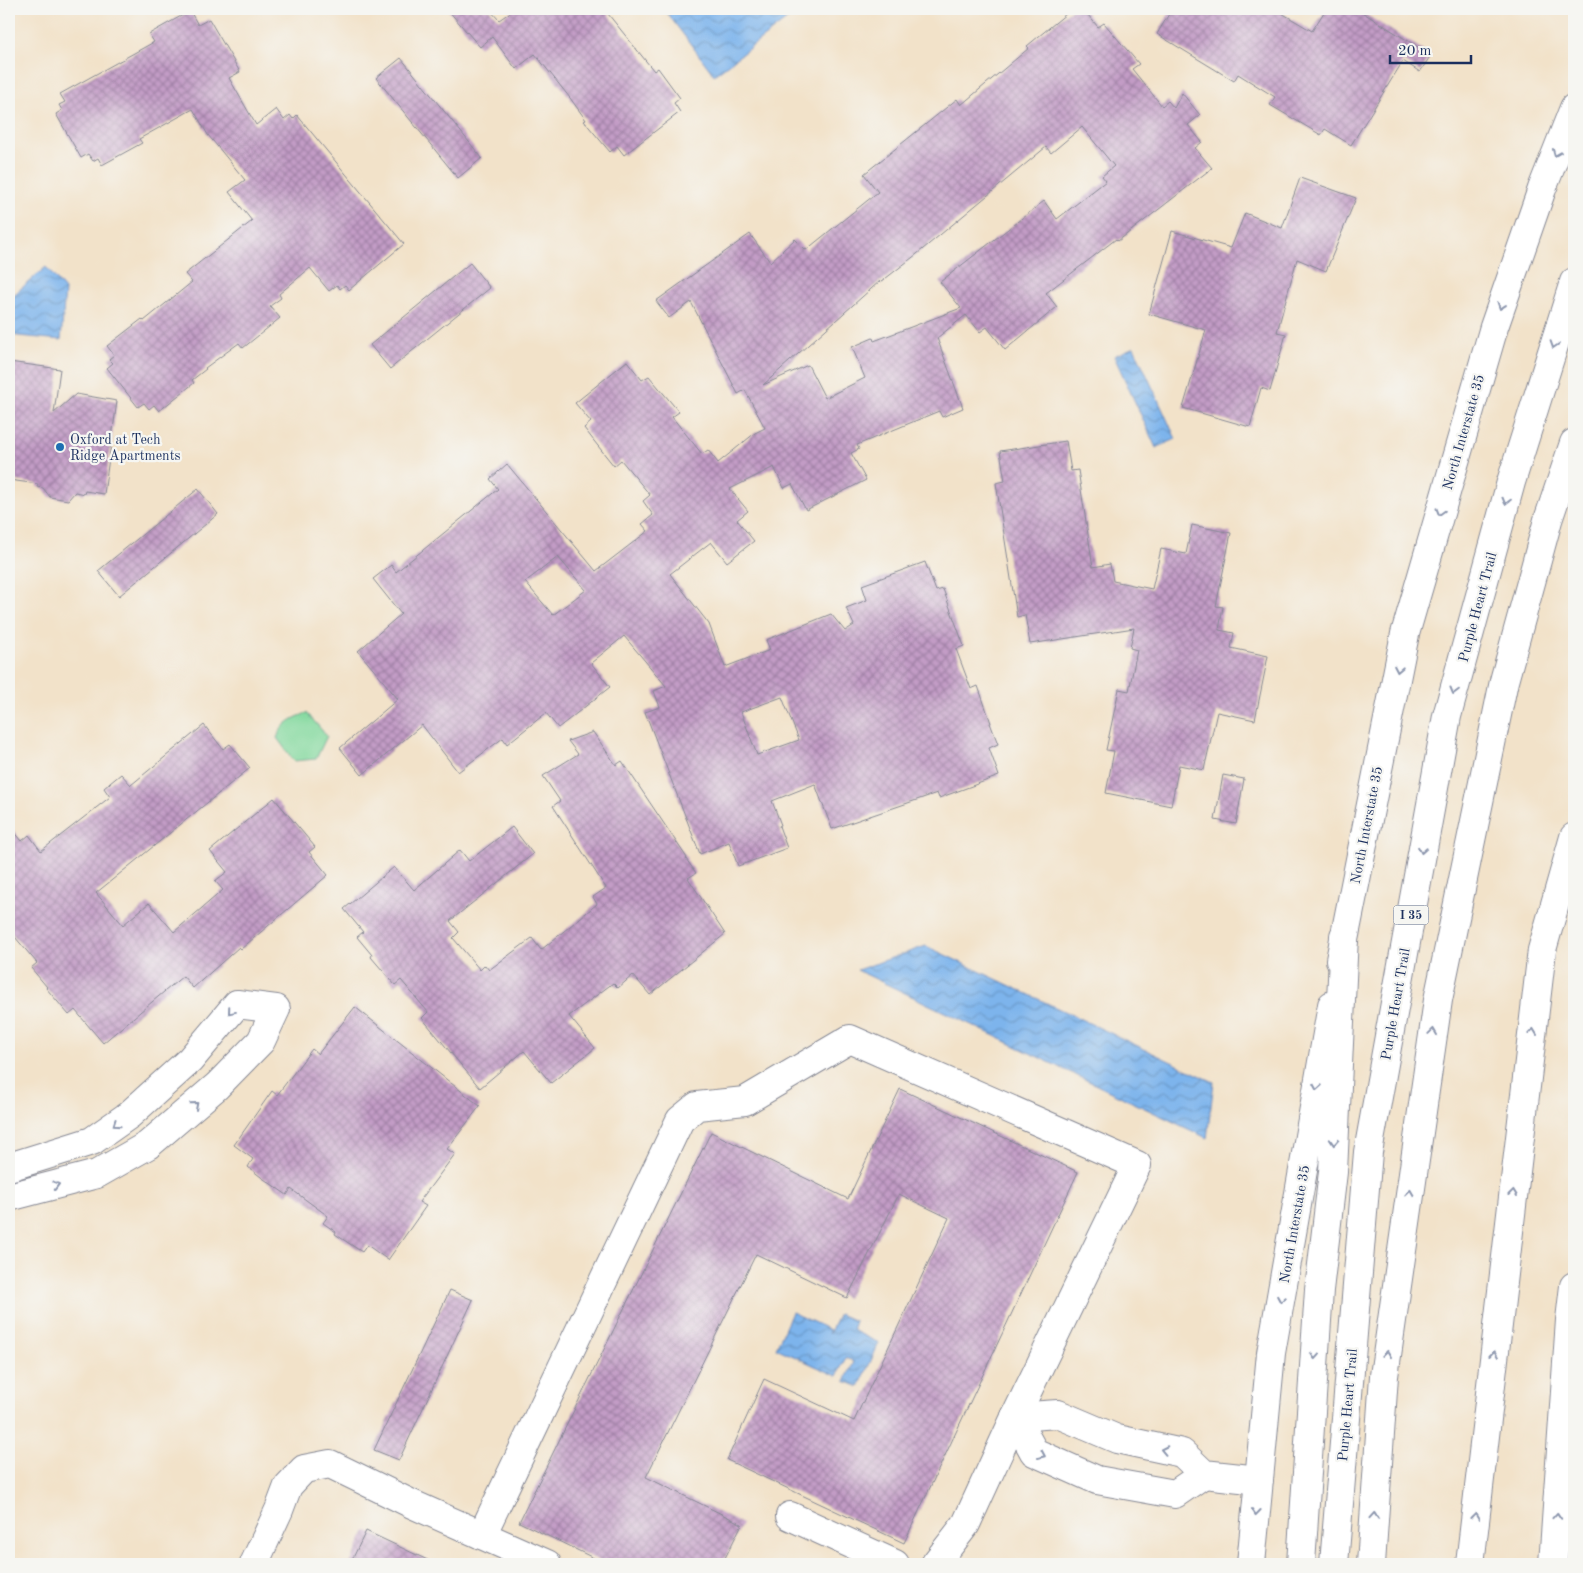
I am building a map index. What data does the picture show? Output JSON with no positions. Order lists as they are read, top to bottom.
{
  "streets": {
    "main road": ["North Interstate 35", "Purple Heart Trail", "I 35"]
  },
  "places": ["Oxford at Tech Ridge Apartments"],
  "scale_bar": "20 m"
}
